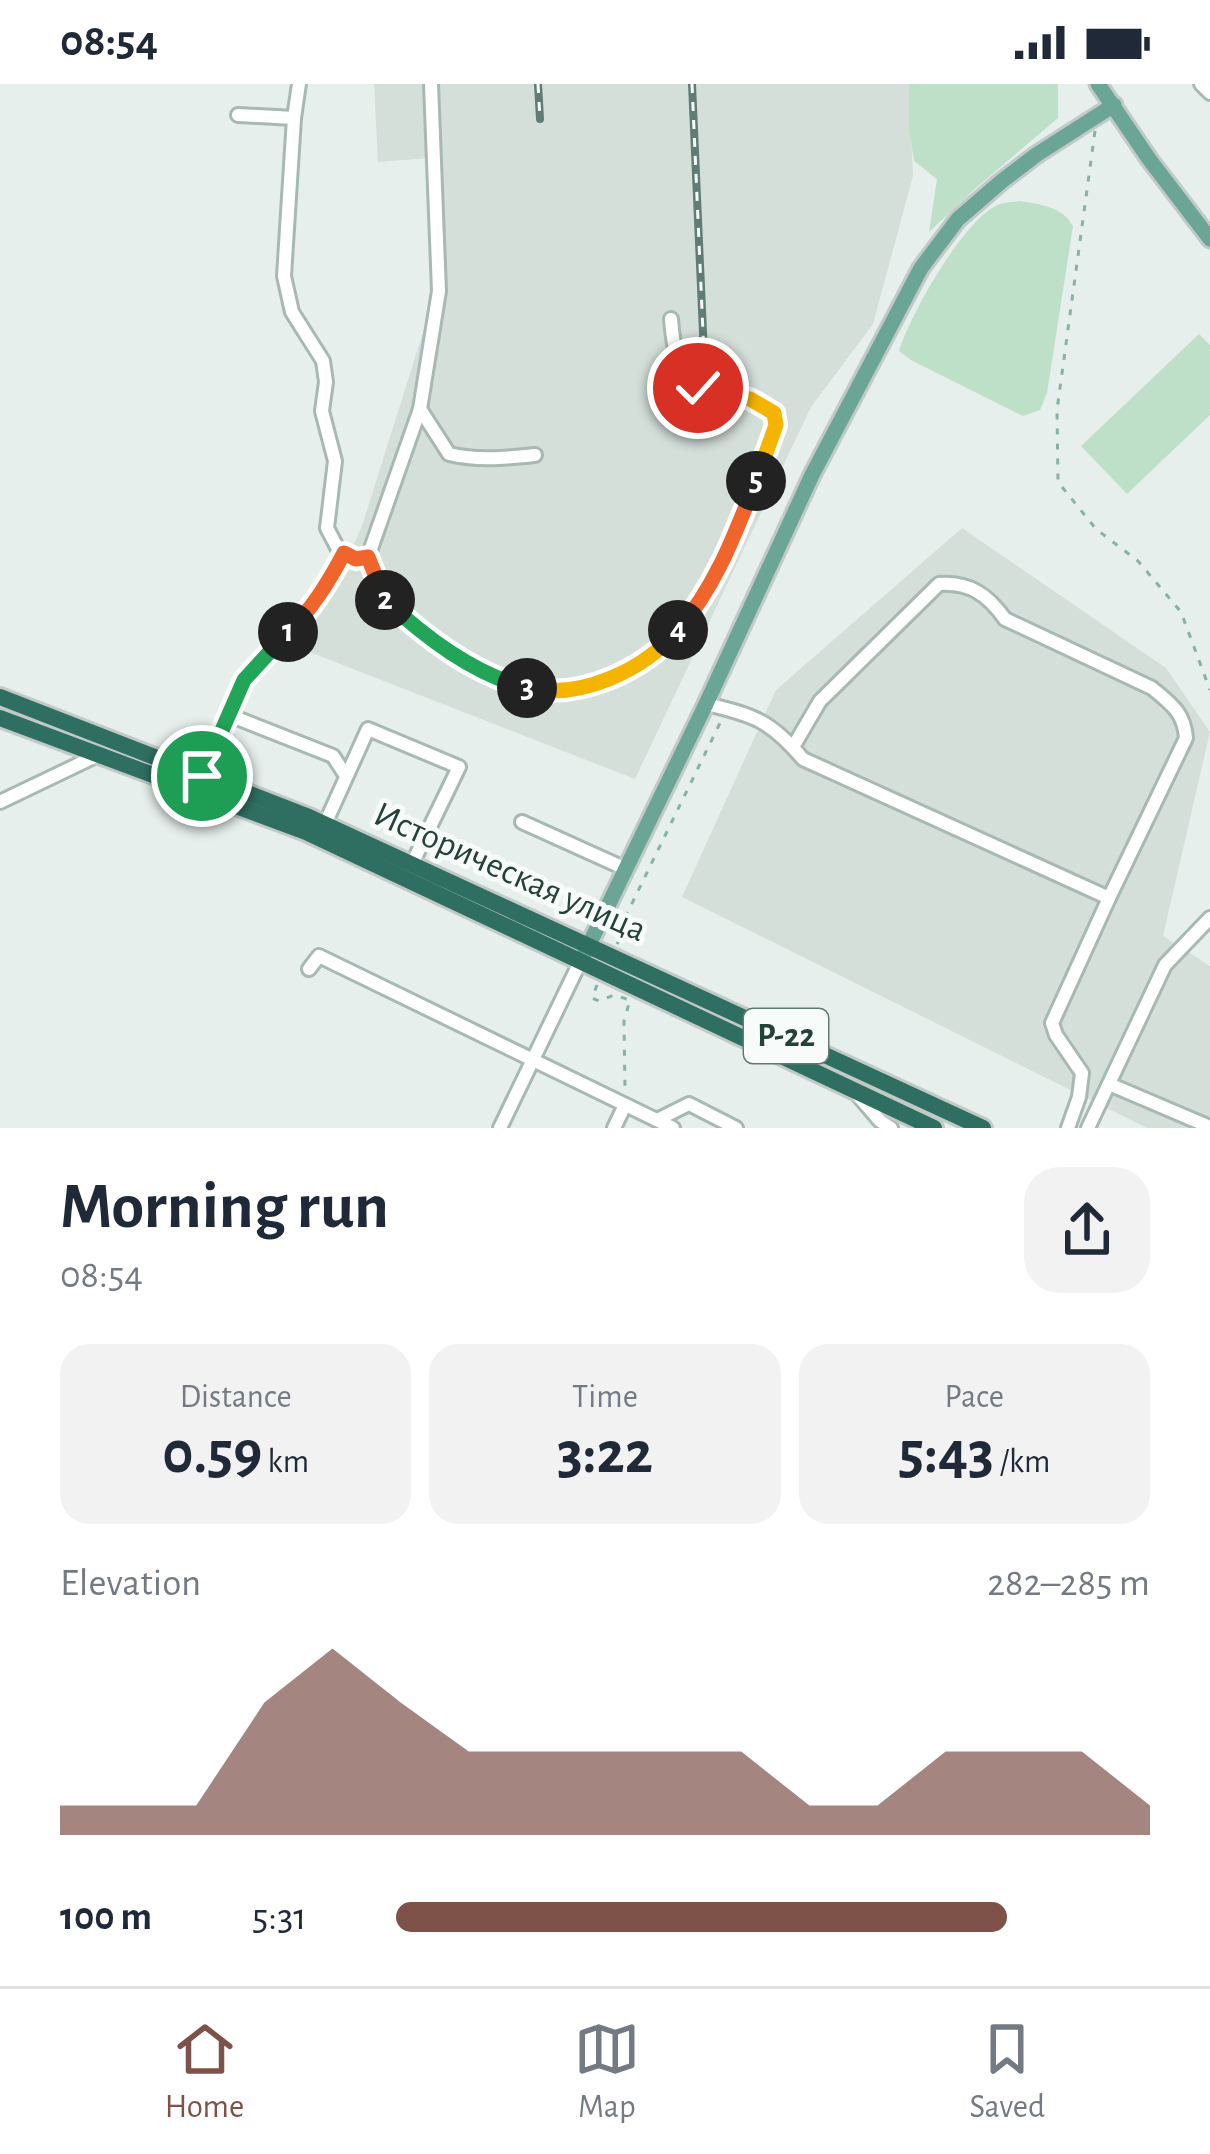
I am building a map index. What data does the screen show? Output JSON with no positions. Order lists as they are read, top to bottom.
{
  "streets": {
    "highway": ["Историческая улица", "Р-22"]
  },
  "page": {
    "status": "08:54",
    "pins": [
      "5",
      "2",
      "4",
      "1",
      "3"
    ],
    "heading": ["Morning run", "08:54"],
    "stats": [
      ["Distance", "0.59 km"],
      ["Time", "3:22"],
      ["Pace", "5:43 /km"]
    ],
    "chart": ["Elevation", "282–285 m"],
    "list": [
      {
        "name": "100 m",
        "note": "5:31"
      }
    ],
    "tabs": ["Home", "Map", "Saved"]
  }
}
